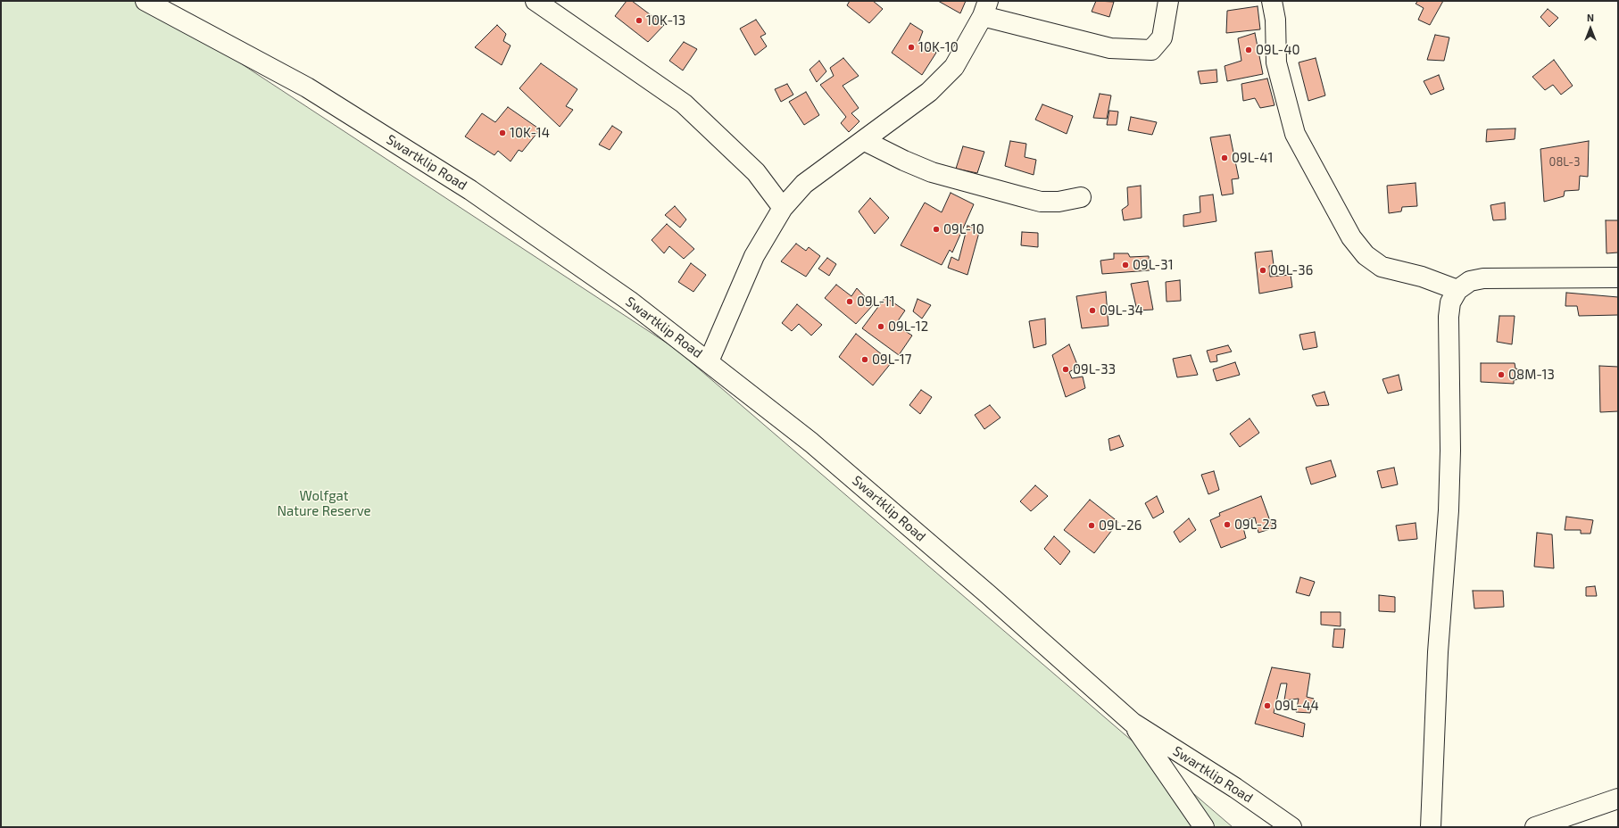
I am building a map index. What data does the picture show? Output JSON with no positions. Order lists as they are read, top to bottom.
{
  "streets": {
    "street": ["Swartklip Road"]
  },
  "parks": ["Wolfgat Nature Reserve"],
  "places": [
    "10K-13",
    "10K-10",
    "09L-40",
    "10K-14",
    "09L-41",
    "09L-10",
    "09L-31",
    "09L-36",
    "09L-11",
    "09L-34",
    "09L-12",
    "09L-17",
    "09L-33",
    "08M-13",
    "09L-23",
    "09L-26",
    "09L-44"
  ],
  "house_numbers": ["08L-3"],
  "north": "top"
}
